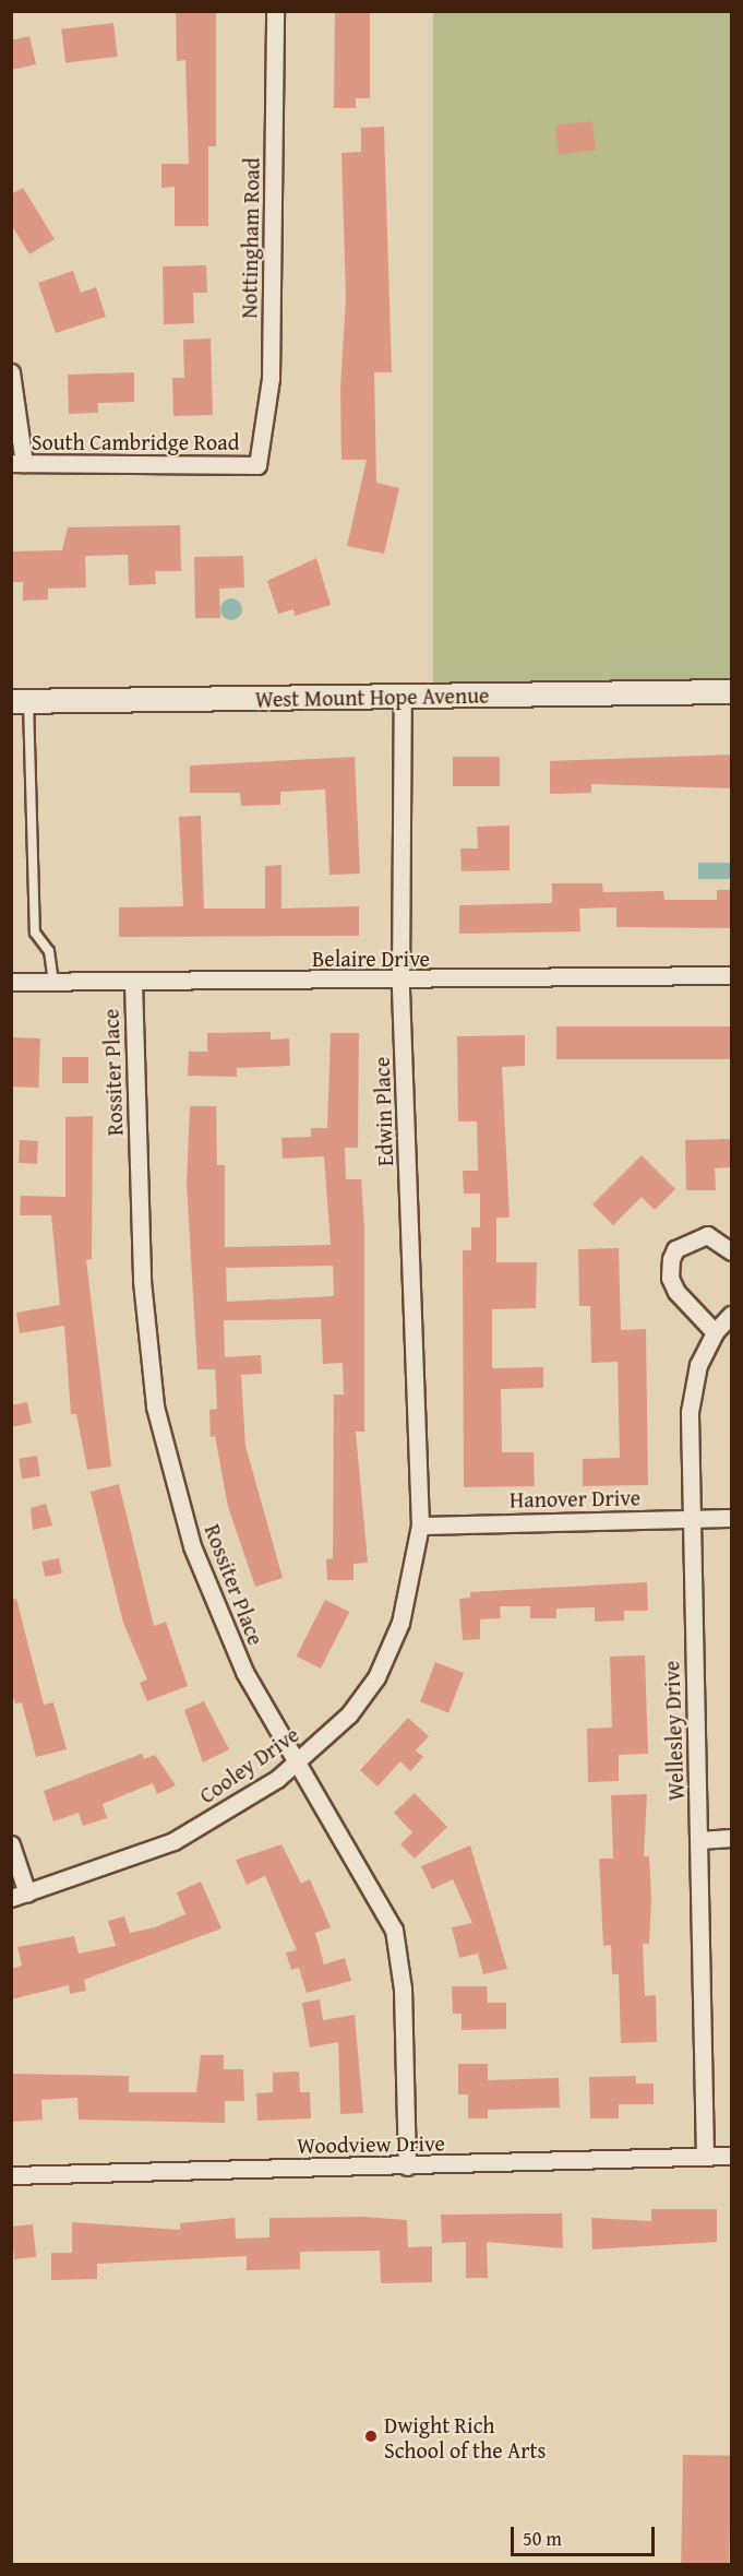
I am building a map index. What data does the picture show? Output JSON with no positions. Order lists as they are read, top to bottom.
{
  "streets": {
    "street": [
      "Nottingham Road",
      "South Cambridge Road",
      "West Mount Hope Avenue",
      "Belaire Drive",
      "Rossiter Place",
      "Edwin Place",
      "Hanover Drive",
      "Wellesley Drive",
      "Cooley Drive",
      "Woodview Drive"
    ]
  },
  "crossings": [
    ["Nottingham Road", "South Cambridge Road"],
    ["West Mount Hope Avenue", "Edwin Place"],
    ["Belaire Drive", "Rossiter Place"],
    ["Belaire Drive", "Edwin Place"],
    ["Rossiter Place", "Cooley Drive"],
    ["Rossiter Place", "Woodview Drive"],
    ["Edwin Place", "Hanover Drive"],
    ["Edwin Place", "Cooley Drive"],
    ["Hanover Drive", "Wellesley Drive"],
    ["Hanover Drive", "Cooley Drive"],
    ["Wellesley Drive", "Woodview Drive"]
  ],
  "places": ["Dwight Rich School of the Arts"],
  "scale_bar": "50 m"
}
